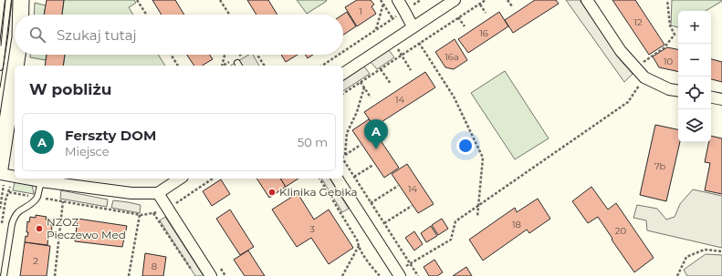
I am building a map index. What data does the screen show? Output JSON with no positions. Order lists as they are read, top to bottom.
{
  "places": ["Klinika Gębika", "NZOZ Pieczewo Med"],
  "house_numbers": [
    "1",
    "12",
    "16",
    "16a",
    "10",
    "14",
    "7b",
    "14",
    "18",
    "3",
    "20",
    "2",
    "8"
  ],
  "page": {
    "map_buttons": ["+", "−"],
    "search": "Szukaj tutaj",
    "heading": "W pobliżu",
    "list": [
      {
        "mark": "A",
        "name": "Ferszty DOM",
        "note": "Miejsce",
        "value": "50 m"
      }
    ],
    "pins": "A"
  }
}
